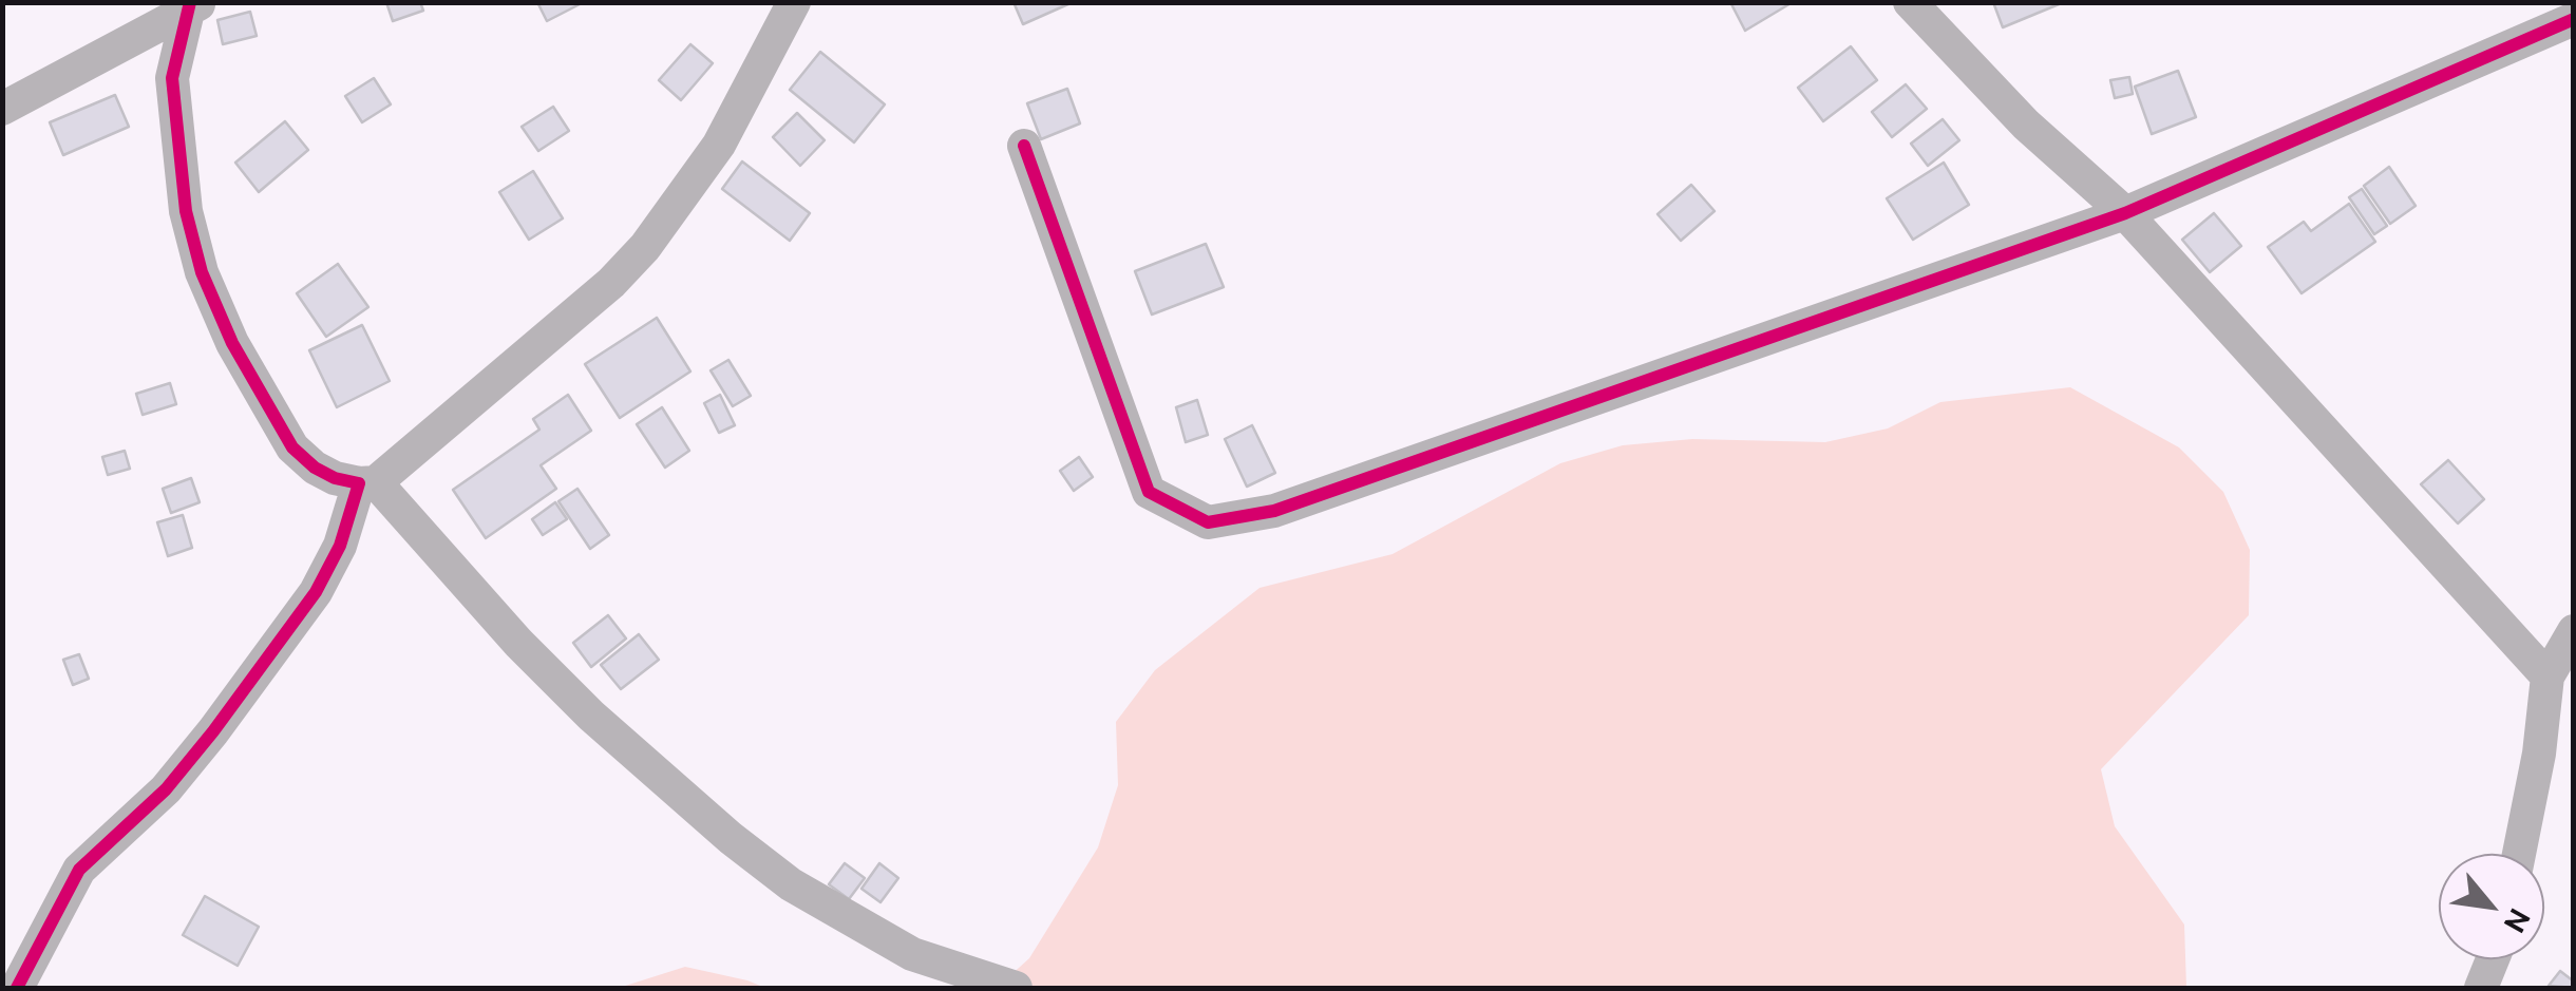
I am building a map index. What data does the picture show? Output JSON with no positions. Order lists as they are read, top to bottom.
{
  "north": "bottom right"
}
